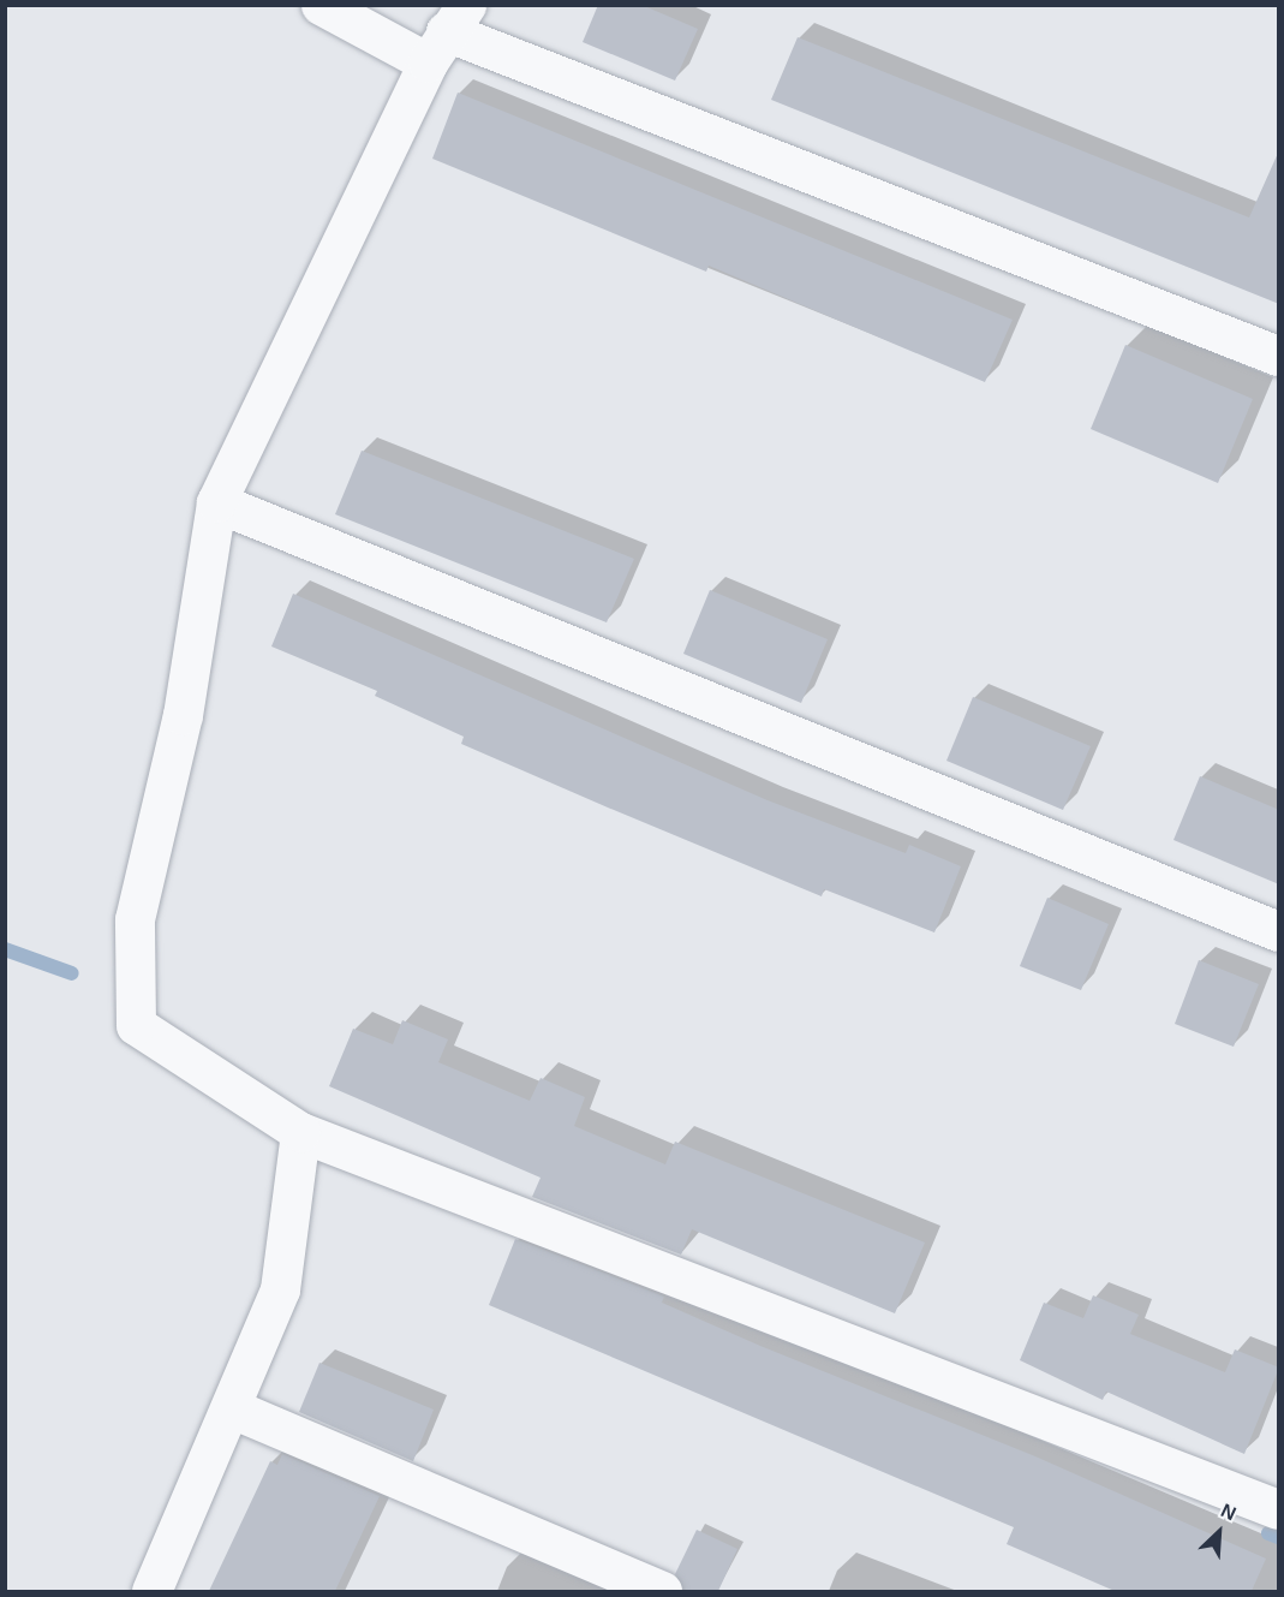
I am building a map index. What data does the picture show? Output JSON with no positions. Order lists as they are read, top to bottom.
{
  "north": "top right"
}
